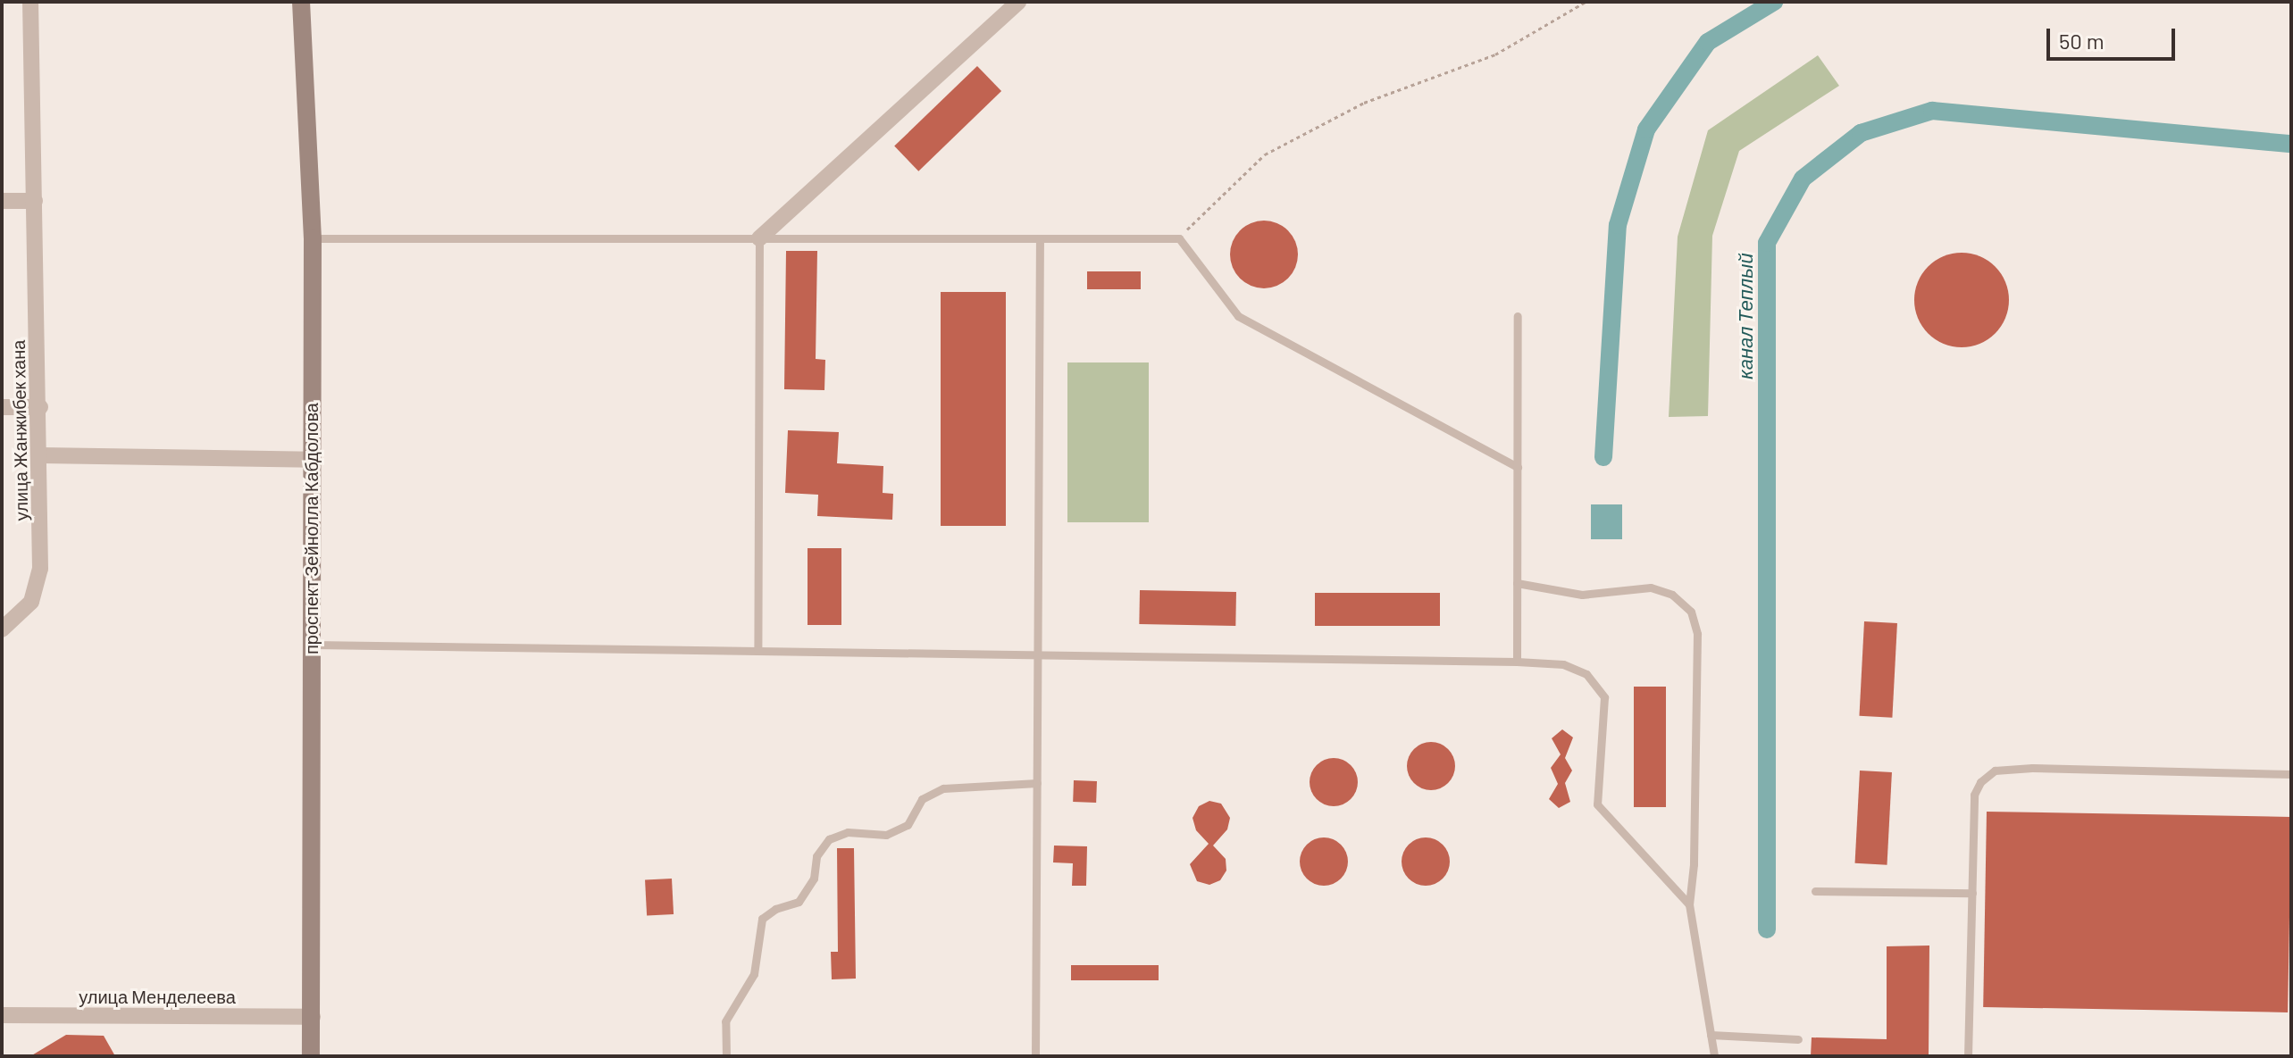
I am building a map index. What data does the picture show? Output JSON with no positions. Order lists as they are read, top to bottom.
{
  "streets": {
    "main road": ["проспект Зейнолла Кабдолова"],
    "street": ["улица Жанжибек хана", "улица Менделеева"]
  },
  "crossings": [
    ["проспект Зейнолла Кабдолова", "улица Менделеева"]
  ],
  "water": ["канал Теплый"],
  "scale_bar": "50 m"
}
